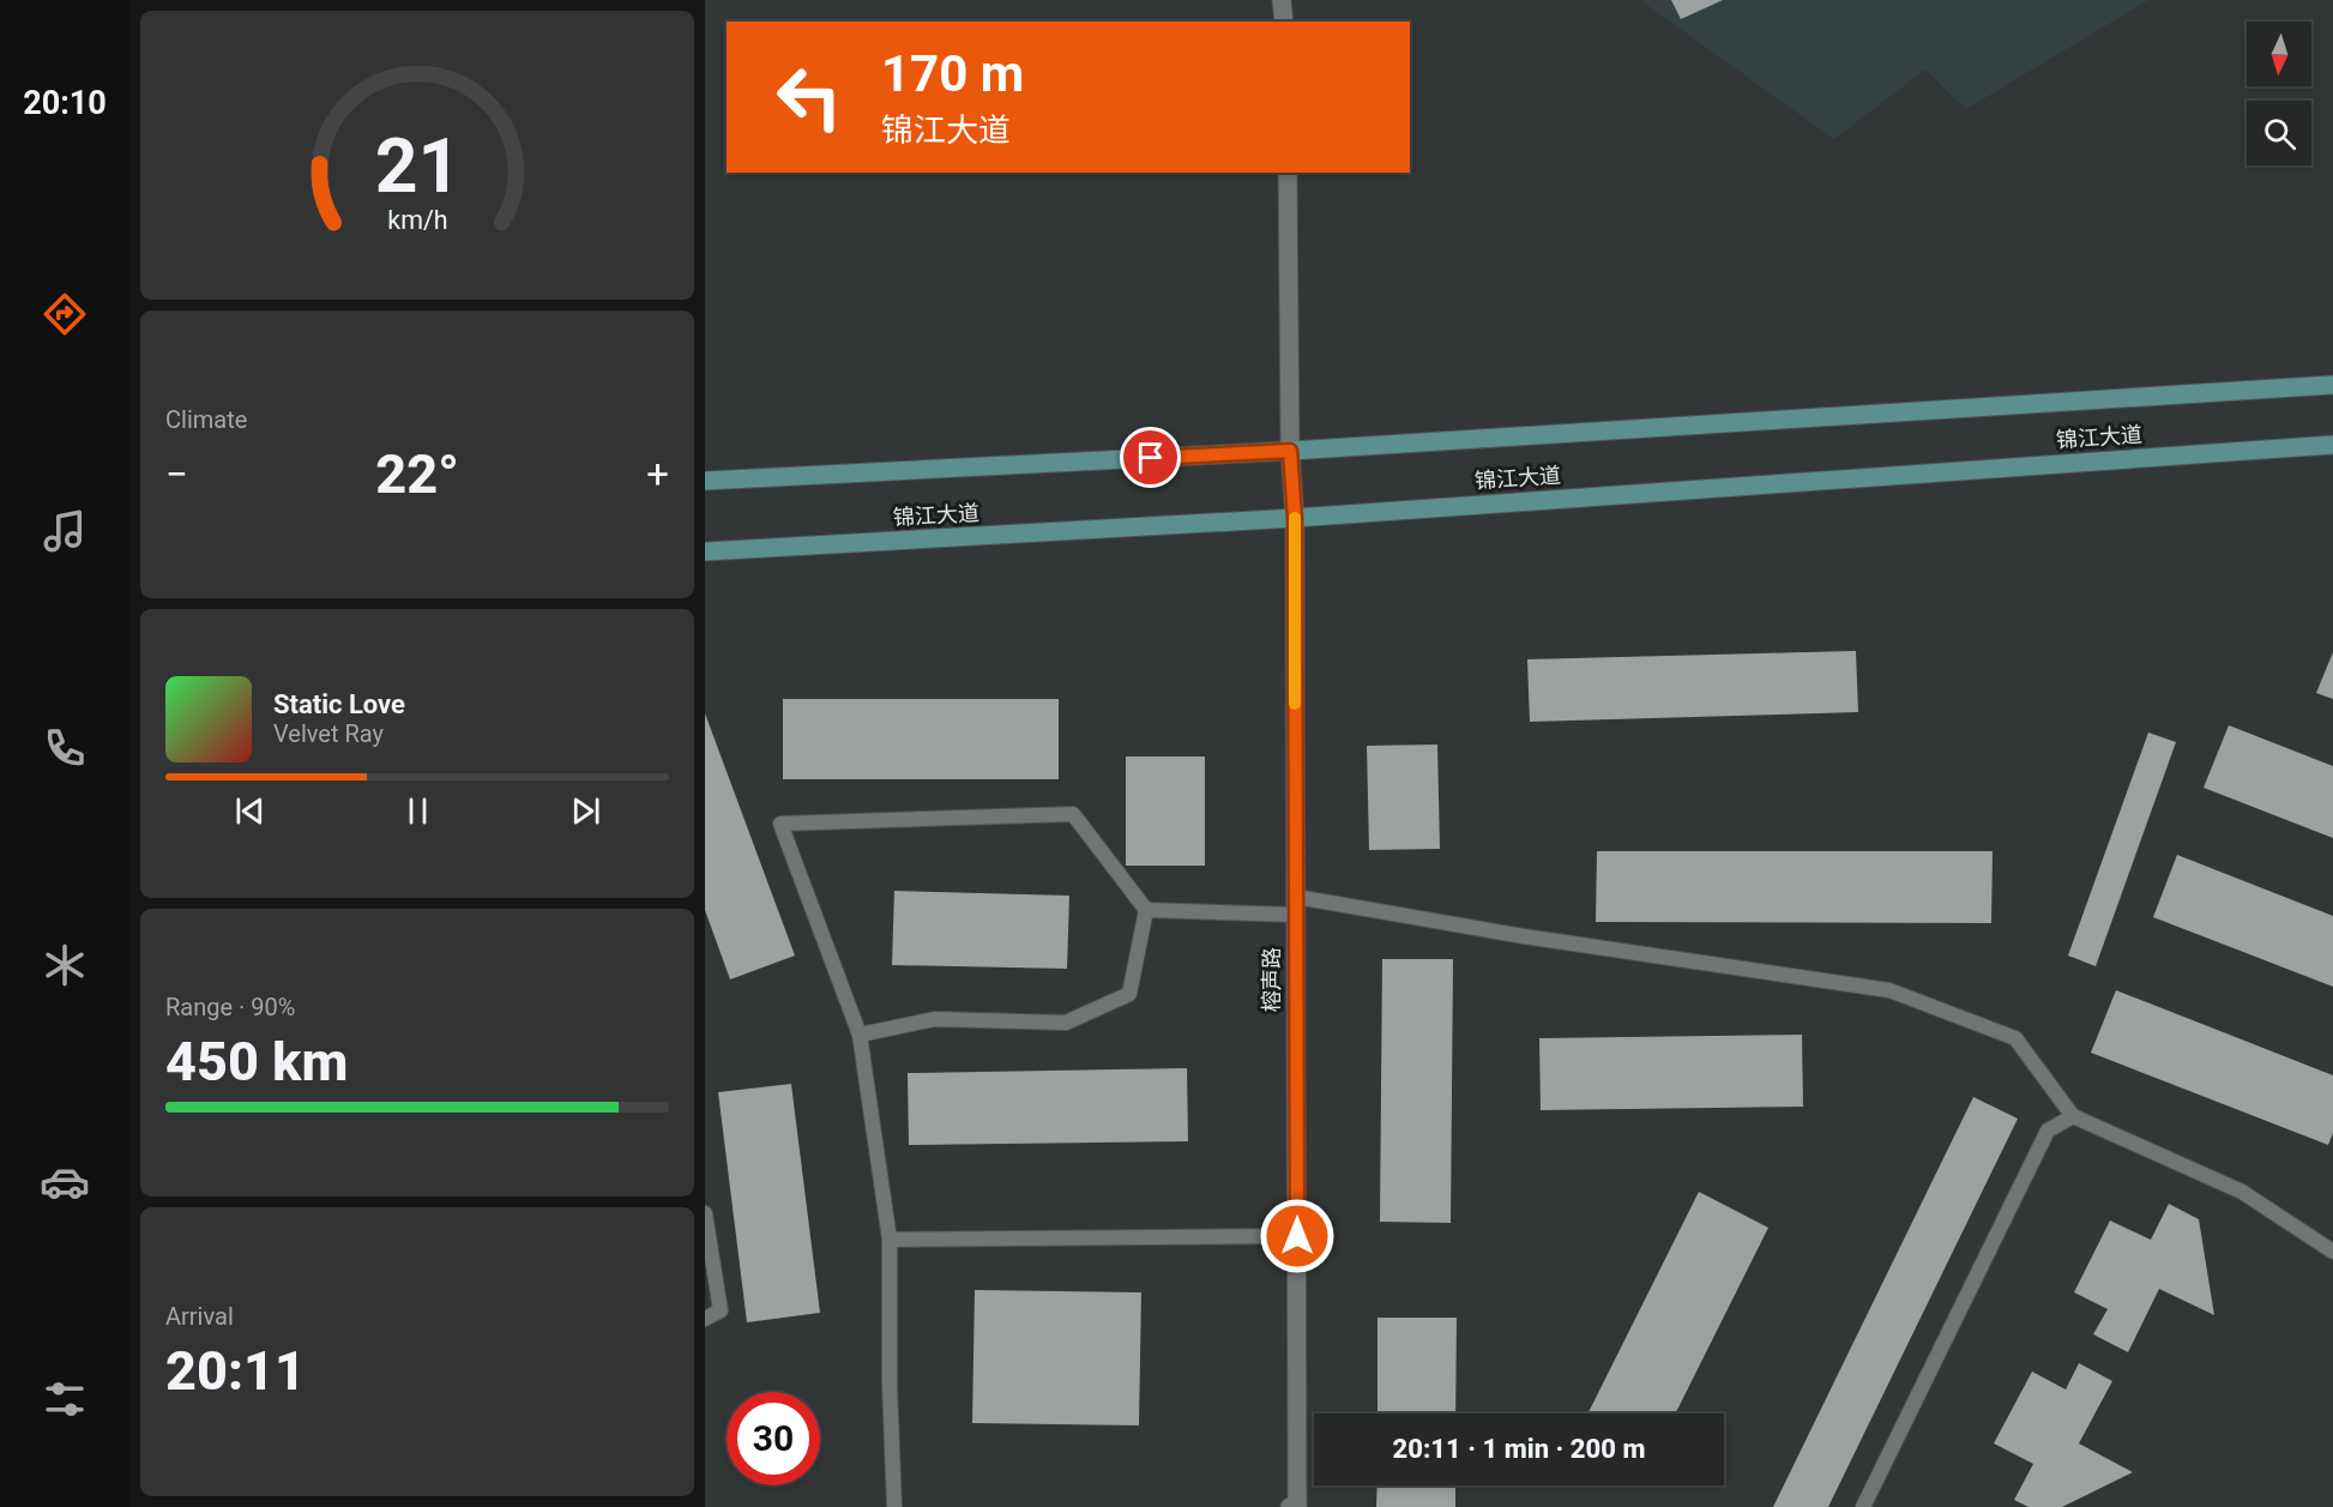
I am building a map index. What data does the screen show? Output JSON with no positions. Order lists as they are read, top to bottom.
{
  "streets": {
    "main road": ["锦江大道"],
    "street": ["榕声路"]
  },
  "crossings": [
    ["锦江大道", "榕声路"]
  ],
  "north": "bottom",
  "page": {
    "tabs": "20:10",
    "turn": ["170 m", "锦江大道"],
    "tile": [
      "Climate",
      ["Range · 90%", "450 km"],
      ["Arrival", "20:11"]
    ],
    "heat": ["−", "22°", "+"],
    "song": ["Static Love", "Velvet Ray"],
    "limit": "30",
    "trip": "20:11 · 1 min · 200 m",
    "gauge": ["21", "km/h"]
  }
}
